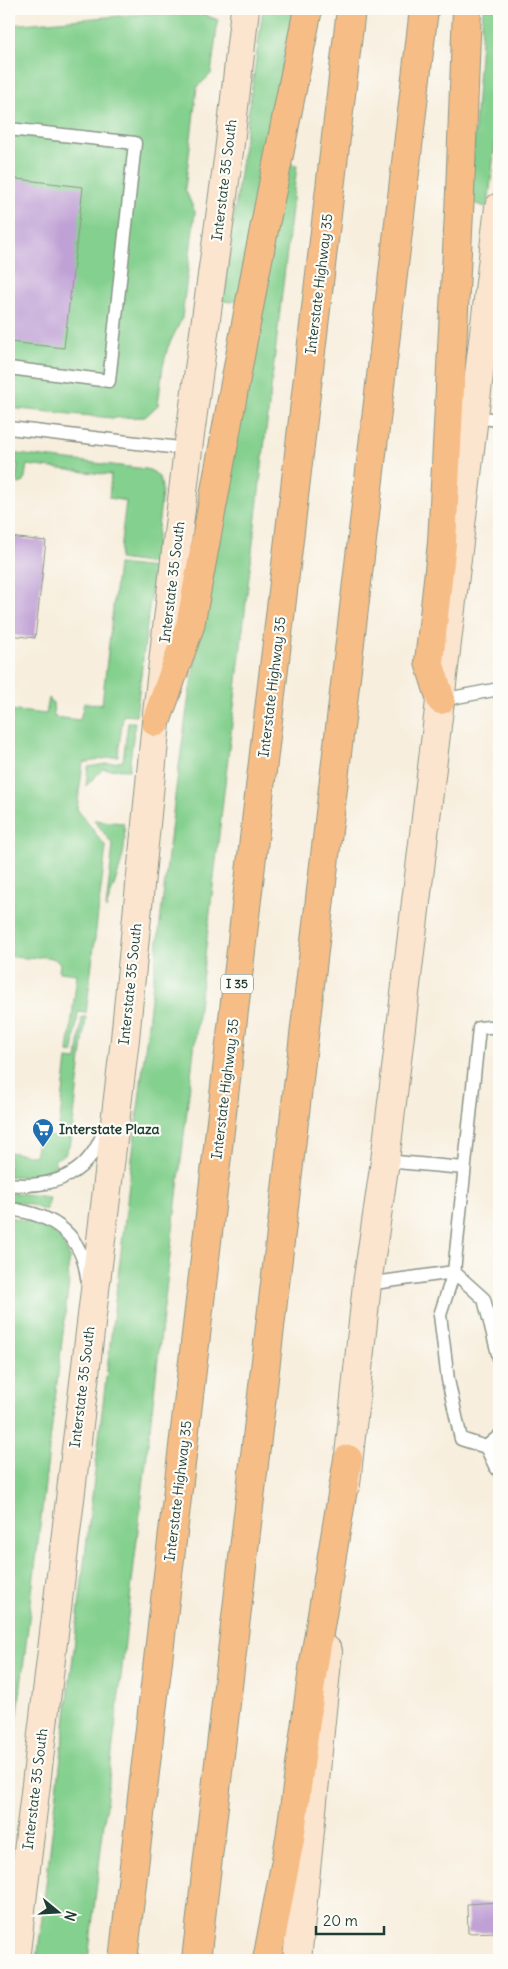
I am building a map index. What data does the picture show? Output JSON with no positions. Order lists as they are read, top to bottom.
{
  "streets": {
    "highway": ["Interstate Highway 35", "I 35"],
    "main road": ["Interstate 35 South"]
  },
  "places": {
    "supermarket": ["Interstate Plaza"]
  },
  "scale_bar": "20 m",
  "north": "right"
}
